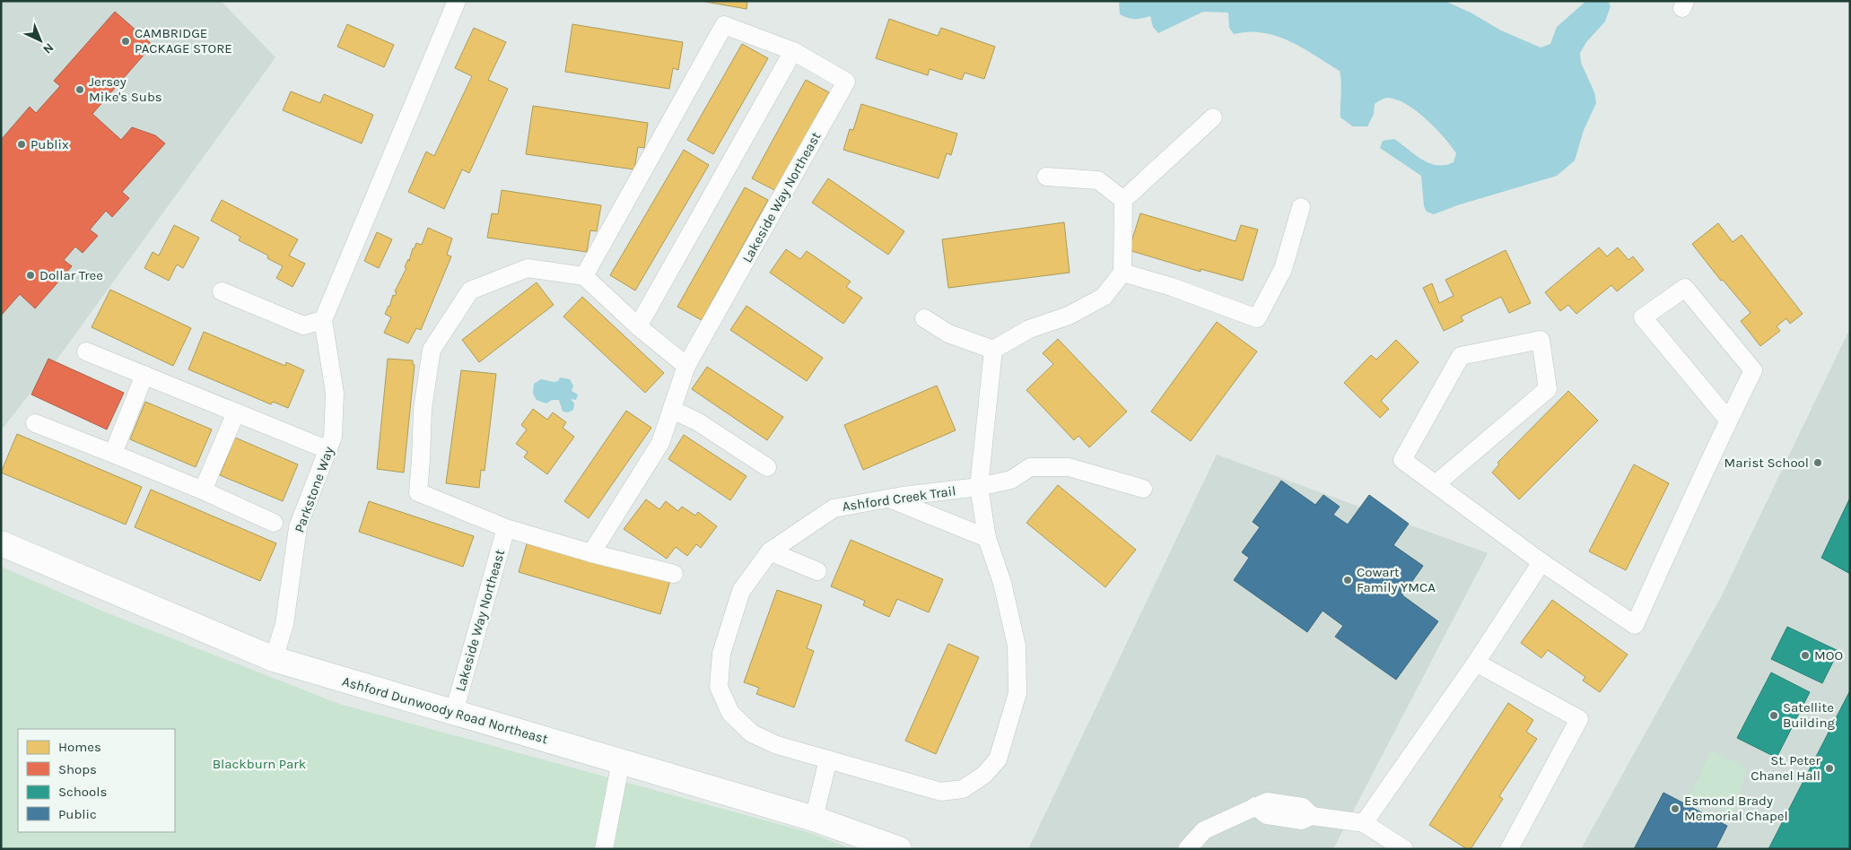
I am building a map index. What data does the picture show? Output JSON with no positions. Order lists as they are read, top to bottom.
{
  "streets": {
    "main road": ["Ashford Dunwoody Road Northeast"],
    "street": ["Lakeside Way Northeast", "Parkstone Way", "Ashford Creek Trail"]
  },
  "crossings": [
    ["Lakeside Way Northeast", "Ashford Dunwoody Road Northeast"],
    ["Parkstone Way", "Ashford Dunwoody Road Northeast"]
  ],
  "parks": ["Blackburn Park"],
  "places": [
    "CAMBRIDGE PACKAGE STORE",
    "Jersey Mike's Subs",
    "Publix",
    "Dollar Tree",
    "Marist School",
    "Cowart Family YMCA",
    "MOO",
    "Satellite Building",
    "St. Peter Chanel Hall",
    "Esmond Brady Memorial Chapel"
  ],
  "legend": [
    "Homes",
    "Shops",
    "Schools",
    "Public"
  ],
  "north": "bottom right"
}
